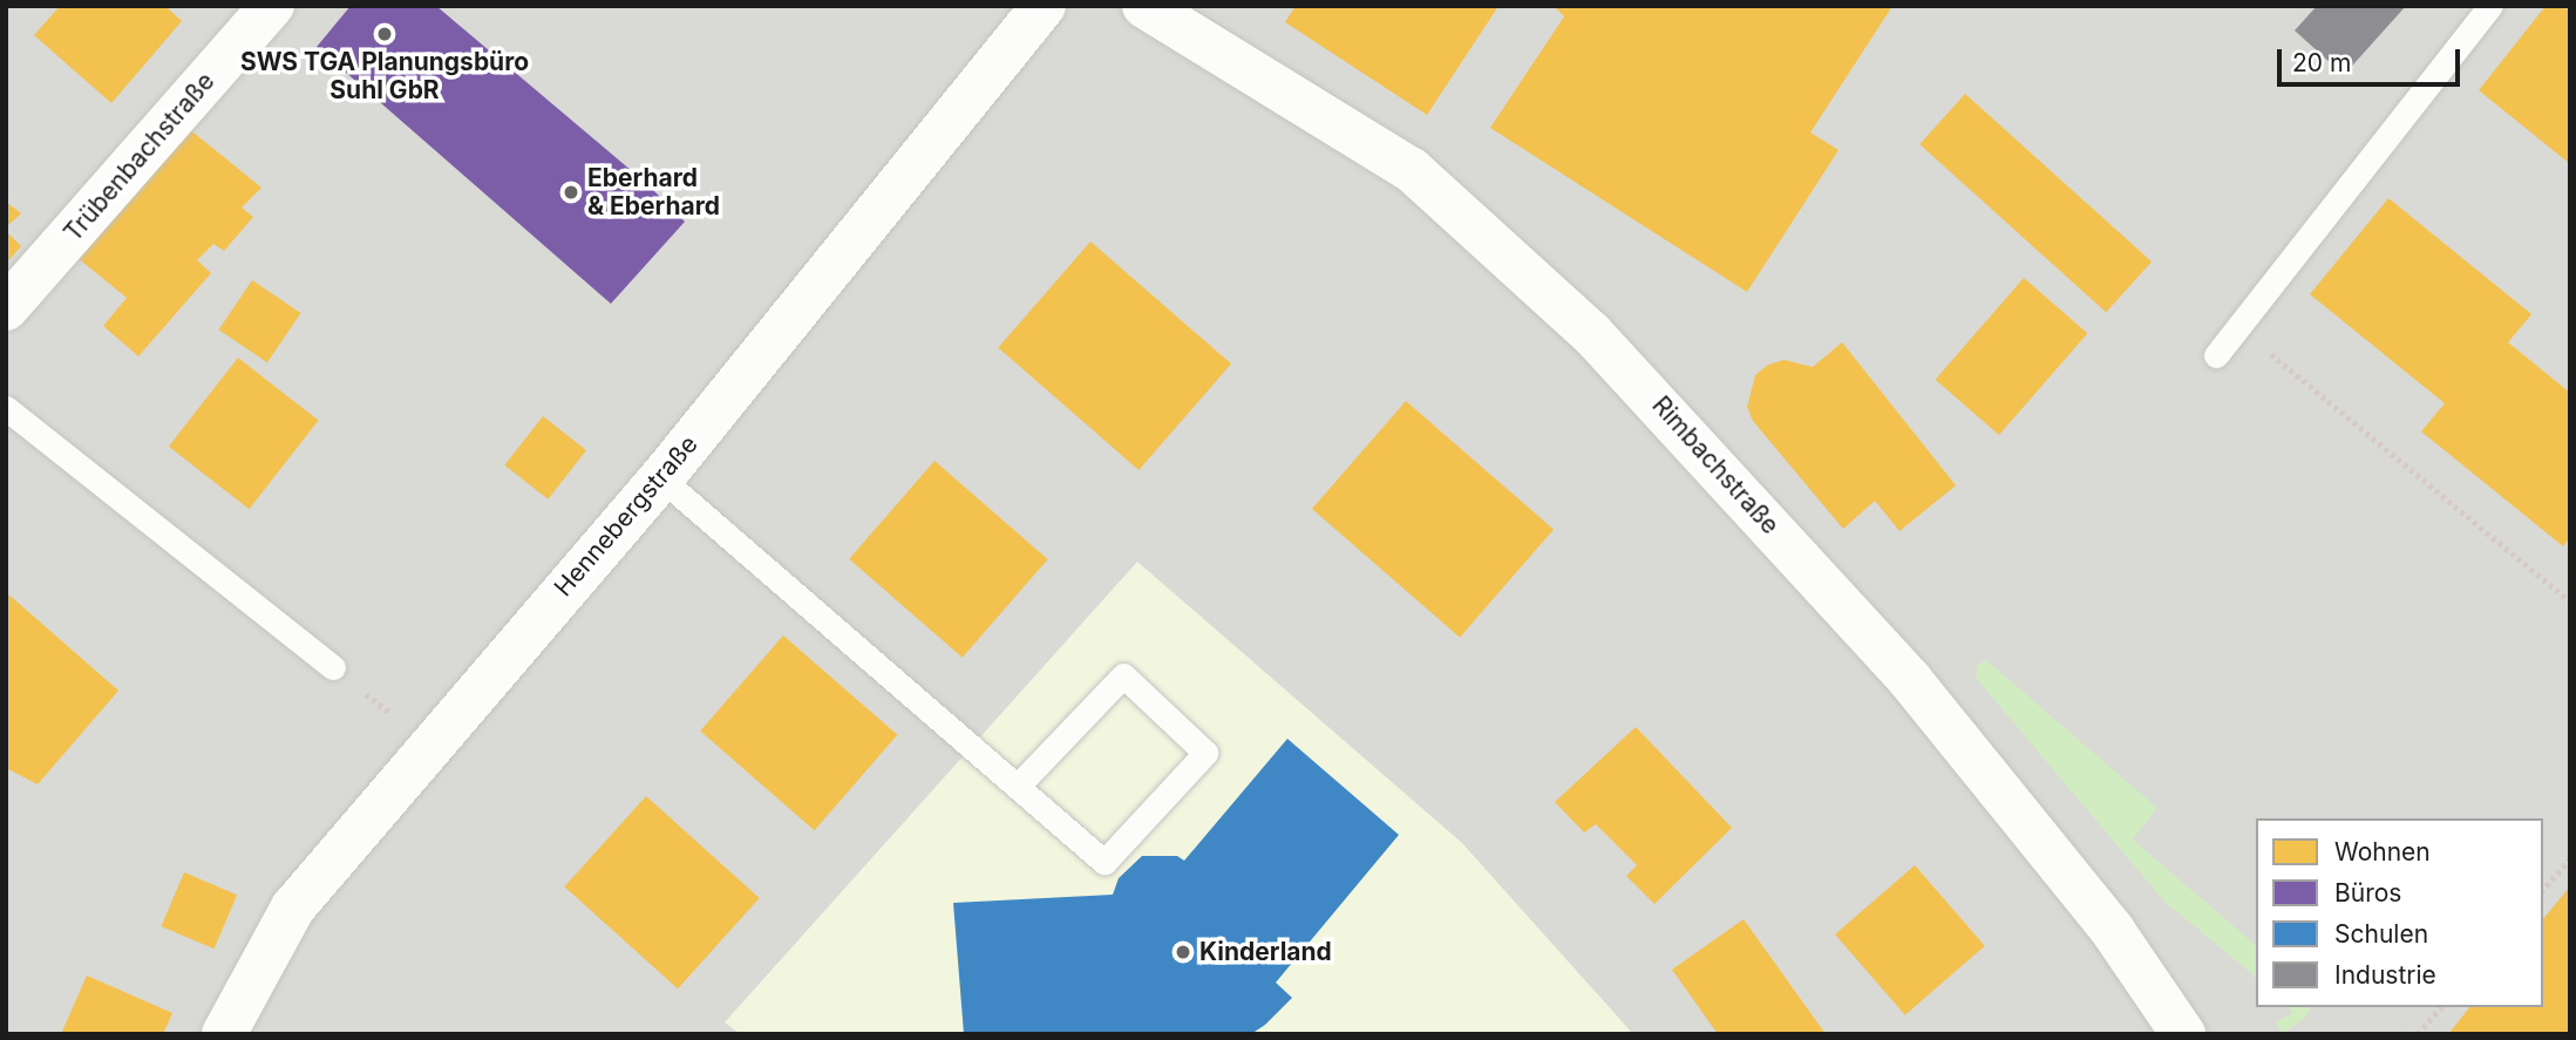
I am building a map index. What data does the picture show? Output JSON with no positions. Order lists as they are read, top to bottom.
{
  "streets": {
    "street": ["Trübenbachstraße", "Rimbachstraße", "Hennebergstraße"]
  },
  "places": ["SWS TGA Planungsbüro Suhl GbR", "Eberhard & Eberhard", "Kinderland"],
  "legend": [
    "Wohnen",
    "Büros",
    "Schulen",
    "Industrie"
  ],
  "scale_bar": "20 m"
}
